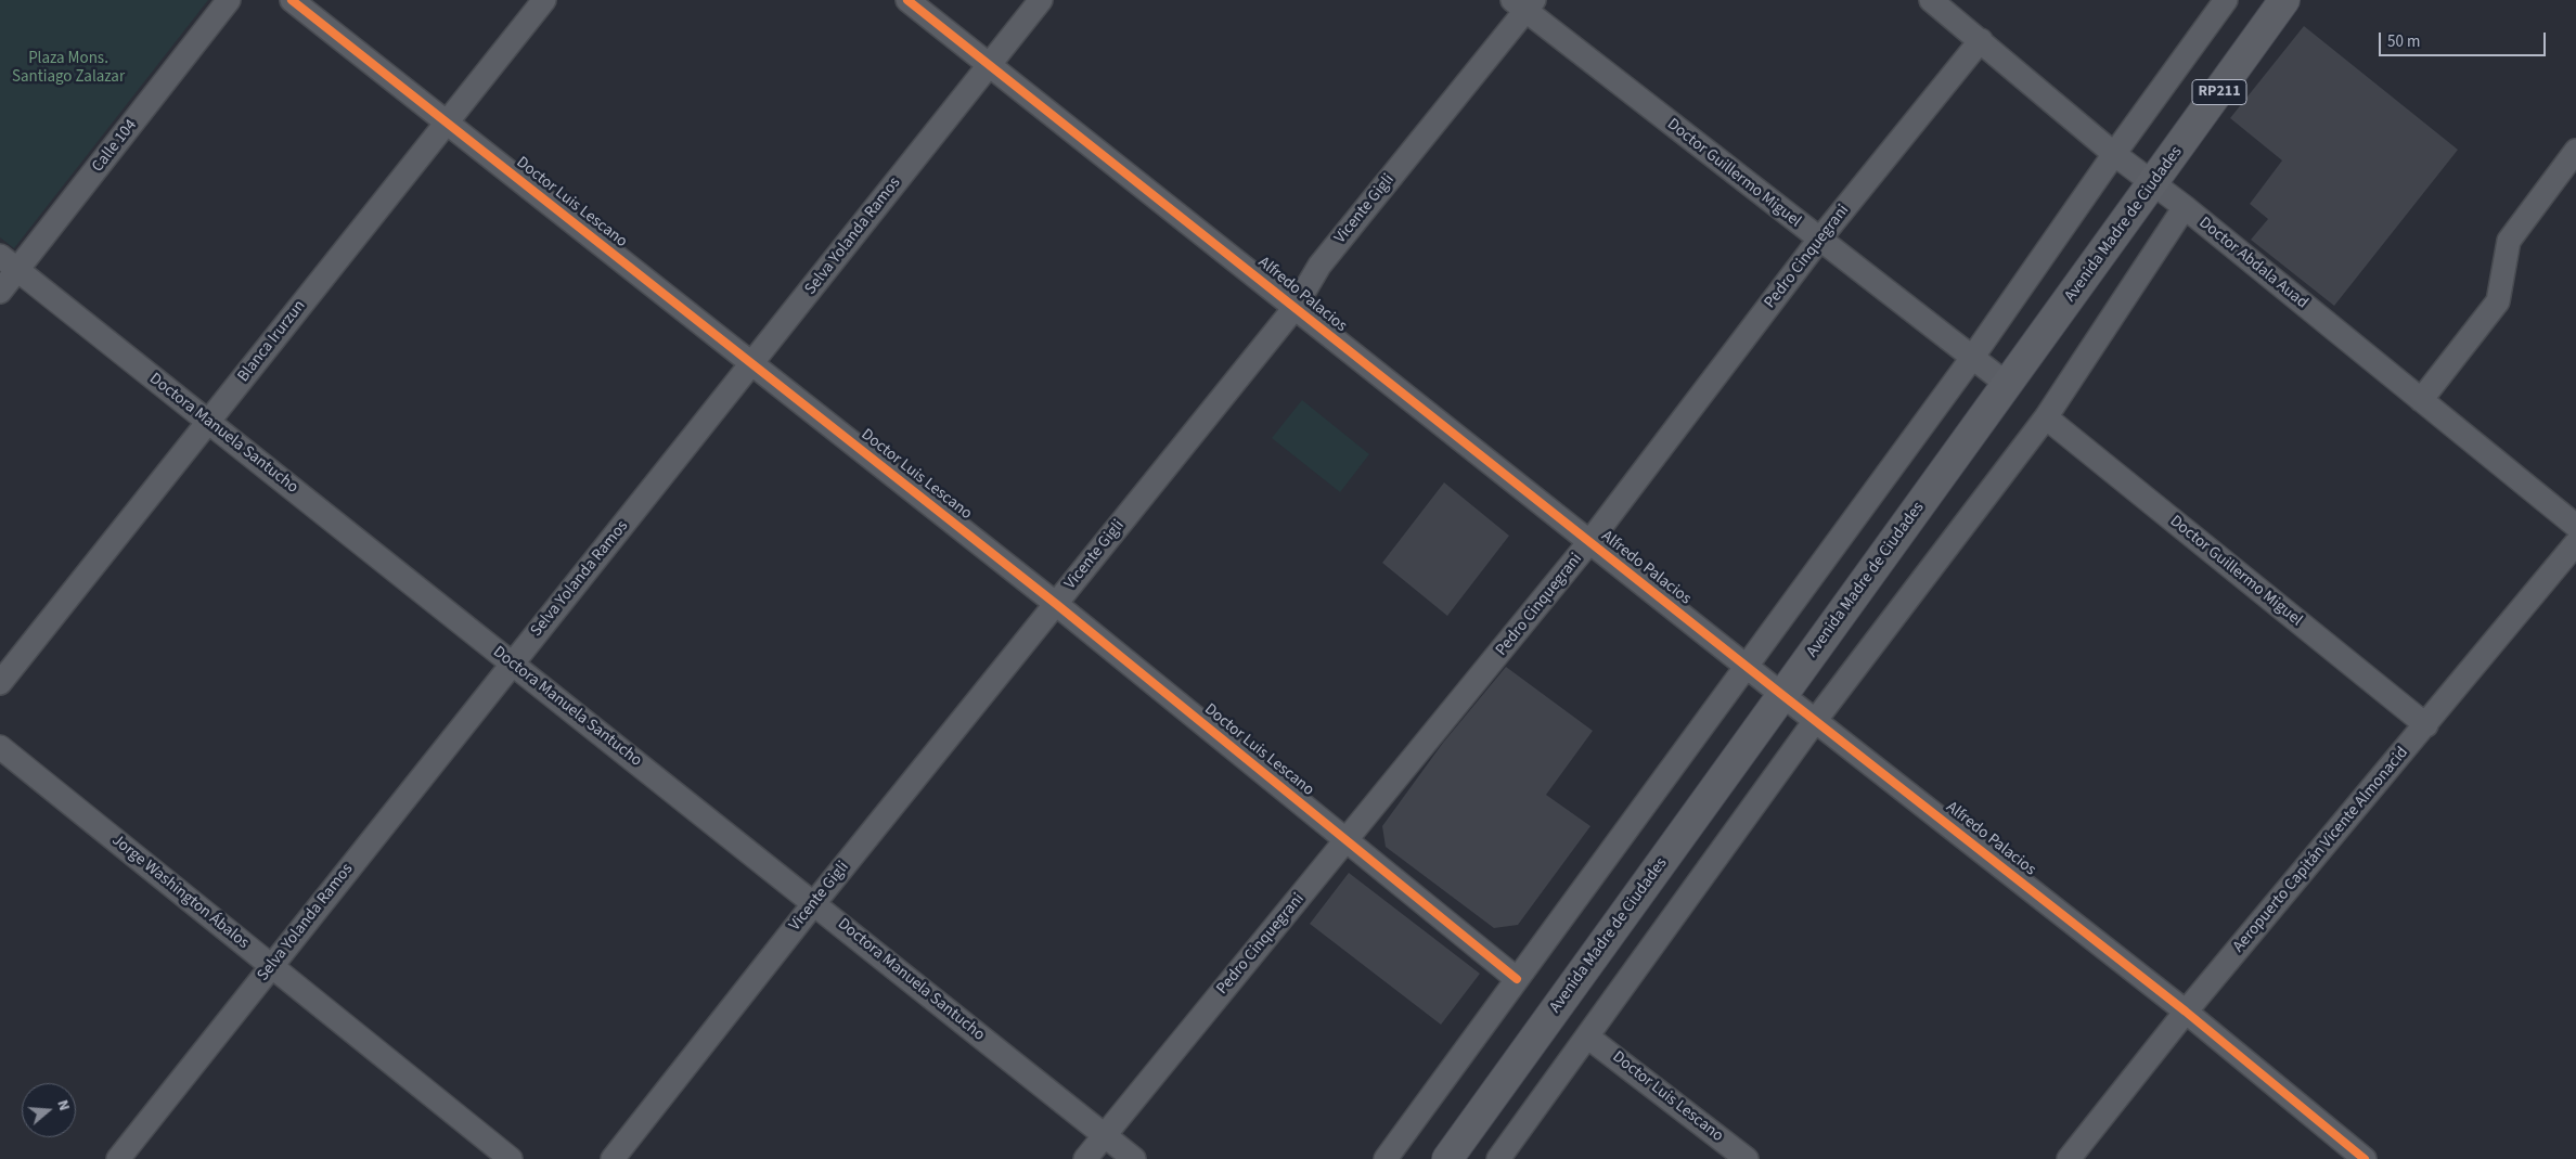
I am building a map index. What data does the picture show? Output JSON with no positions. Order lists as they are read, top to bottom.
{
  "streets": {
    "main road": ["RP211", "Avenida Madre de Ciudades"],
    "street": [
      "Calle 104",
      "Doctor Guillermo Miguel",
      "Doctor Luis Lescano",
      "Vicente Gigli",
      "Selva Yolanda Ramos",
      "Pedro Cinquegrani",
      "Doctor Abdala Auad",
      "Alfredo Palacios",
      "Blanca Irurzun",
      "Doctora Manuela Santucho",
      "Aeropuerto Capitán Vicente Almonacid",
      "Jorge Washington Ábalos"
    ]
  },
  "crossings": [
    ["Calle 104", "Doctora Manuela Santucho"],
    ["Doctor Guillermo Miguel", "Vicente Gigli"],
    ["Doctor Guillermo Miguel", "Avenida Madre de Ciudades"],
    ["Doctor Guillermo Miguel", "Pedro Cinquegrani"],
    ["Doctor Guillermo Miguel", "Aeropuerto Capitán Vicente Almonacid"],
    ["Doctor Luis Lescano", "Vicente Gigli"],
    ["Doctor Luis Lescano", "Selva Yolanda Ramos"],
    ["Doctor Luis Lescano", "Pedro Cinquegrani"],
    ["Doctor Luis Lescano", "Blanca Irurzun"],
    ["Vicente Gigli", "Alfredo Palacios"],
    ["Vicente Gigli", "Doctora Manuela Santucho"],
    ["Avenida Madre de Ciudades", "Doctor Abdala Auad"],
    ["Avenida Madre de Ciudades", "Alfredo Palacios"],
    ["Selva Yolanda Ramos", "Alfredo Palacios"],
    ["Selva Yolanda Ramos", "Doctora Manuela Santucho"],
    ["Selva Yolanda Ramos", "Jorge Washington Ábalos"],
    ["Pedro Cinquegrani", "Doctor Abdala Auad"],
    ["Pedro Cinquegrani", "Alfredo Palacios"],
    ["Pedro Cinquegrani", "Doctora Manuela Santucho"],
    ["Alfredo Palacios", "Aeropuerto Capitán Vicente Almonacid"],
    ["Blanca Irurzun", "Doctora Manuela Santucho"]
  ],
  "parks": ["Plaza Mons. Santiago Zalazar"],
  "scale_bar": "50 m",
  "north": "right"
}
